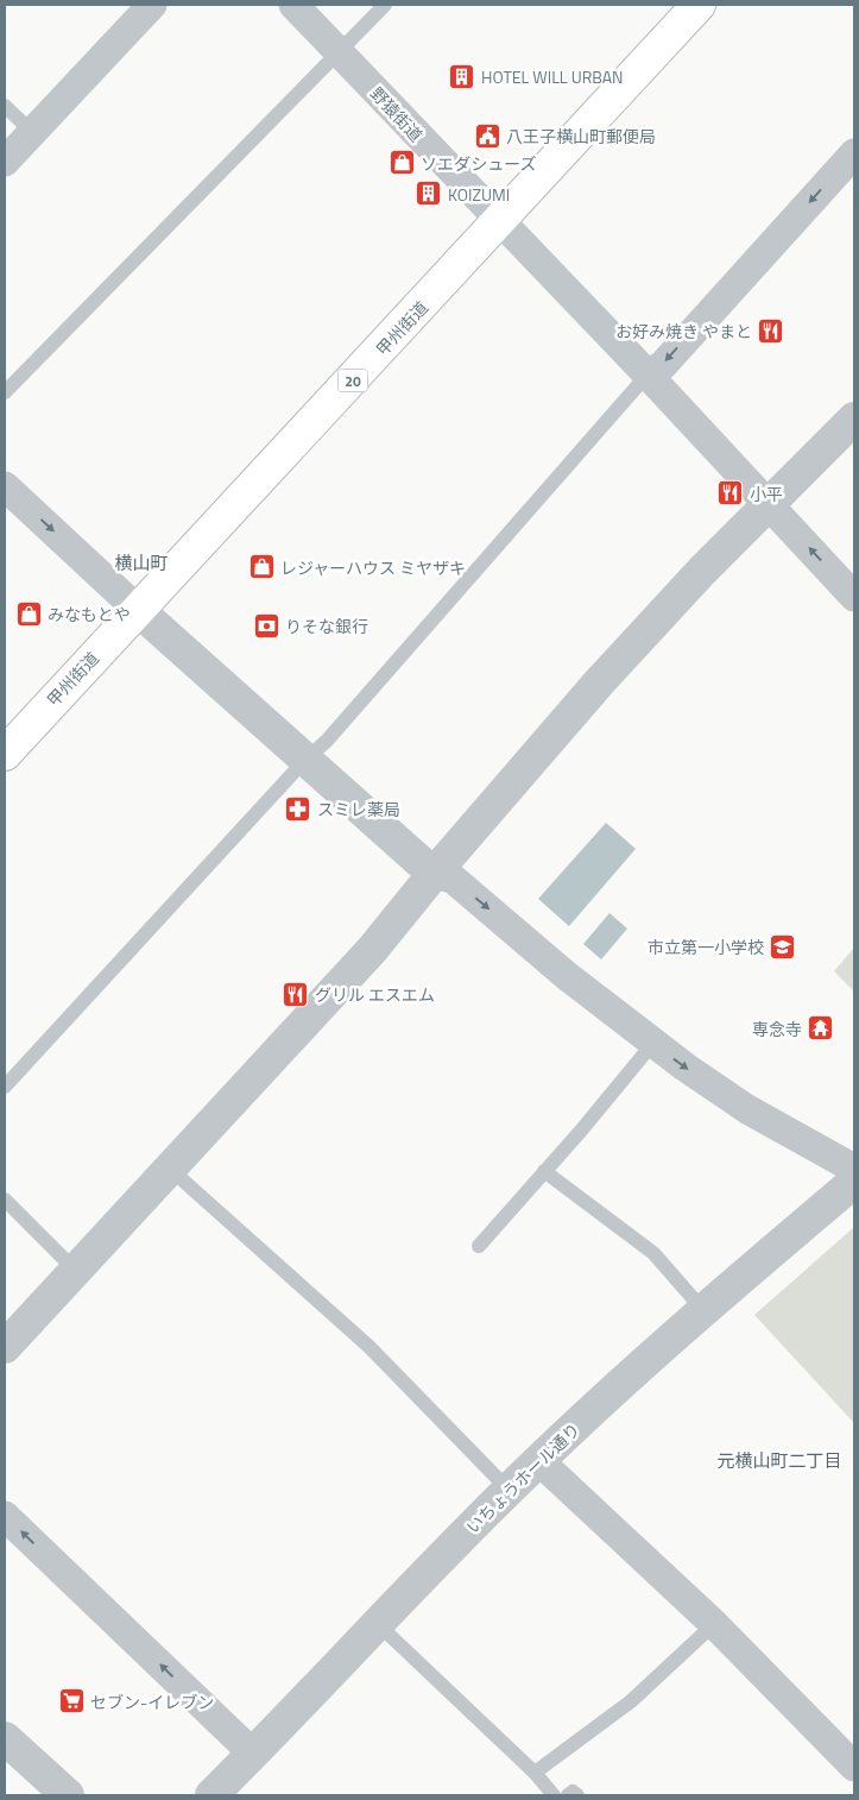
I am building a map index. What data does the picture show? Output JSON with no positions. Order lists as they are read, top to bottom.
{
  "streets": {
    "highway": ["甲州街道", "20"],
    "street": ["野猿街道", "いちょうホール通り"]
  },
  "crossings": [
    ["野猿街道", "甲州街道"]
  ],
  "districts": ["横山町", "元横山町二丁目"],
  "places": {
    "building": ["HOTEL WILL URBAN", "KOIZUMI"],
    "public building": ["八王子横山町郵便局"],
    "shop": ["ソエダシューズ", "レジャーハウス ミヤザキ", "みなもとや"],
    "restaurant": ["お好み焼き やまと", "小平", "グリル エスエム"],
    "bank": ["りそな銀行"],
    "pharmacy": ["スミレ薬局"],
    "school or university": ["市立第一小学校"],
    "temple": ["専念寺"],
    "supermarket": ["セブン-イレブン"]
  }
}
